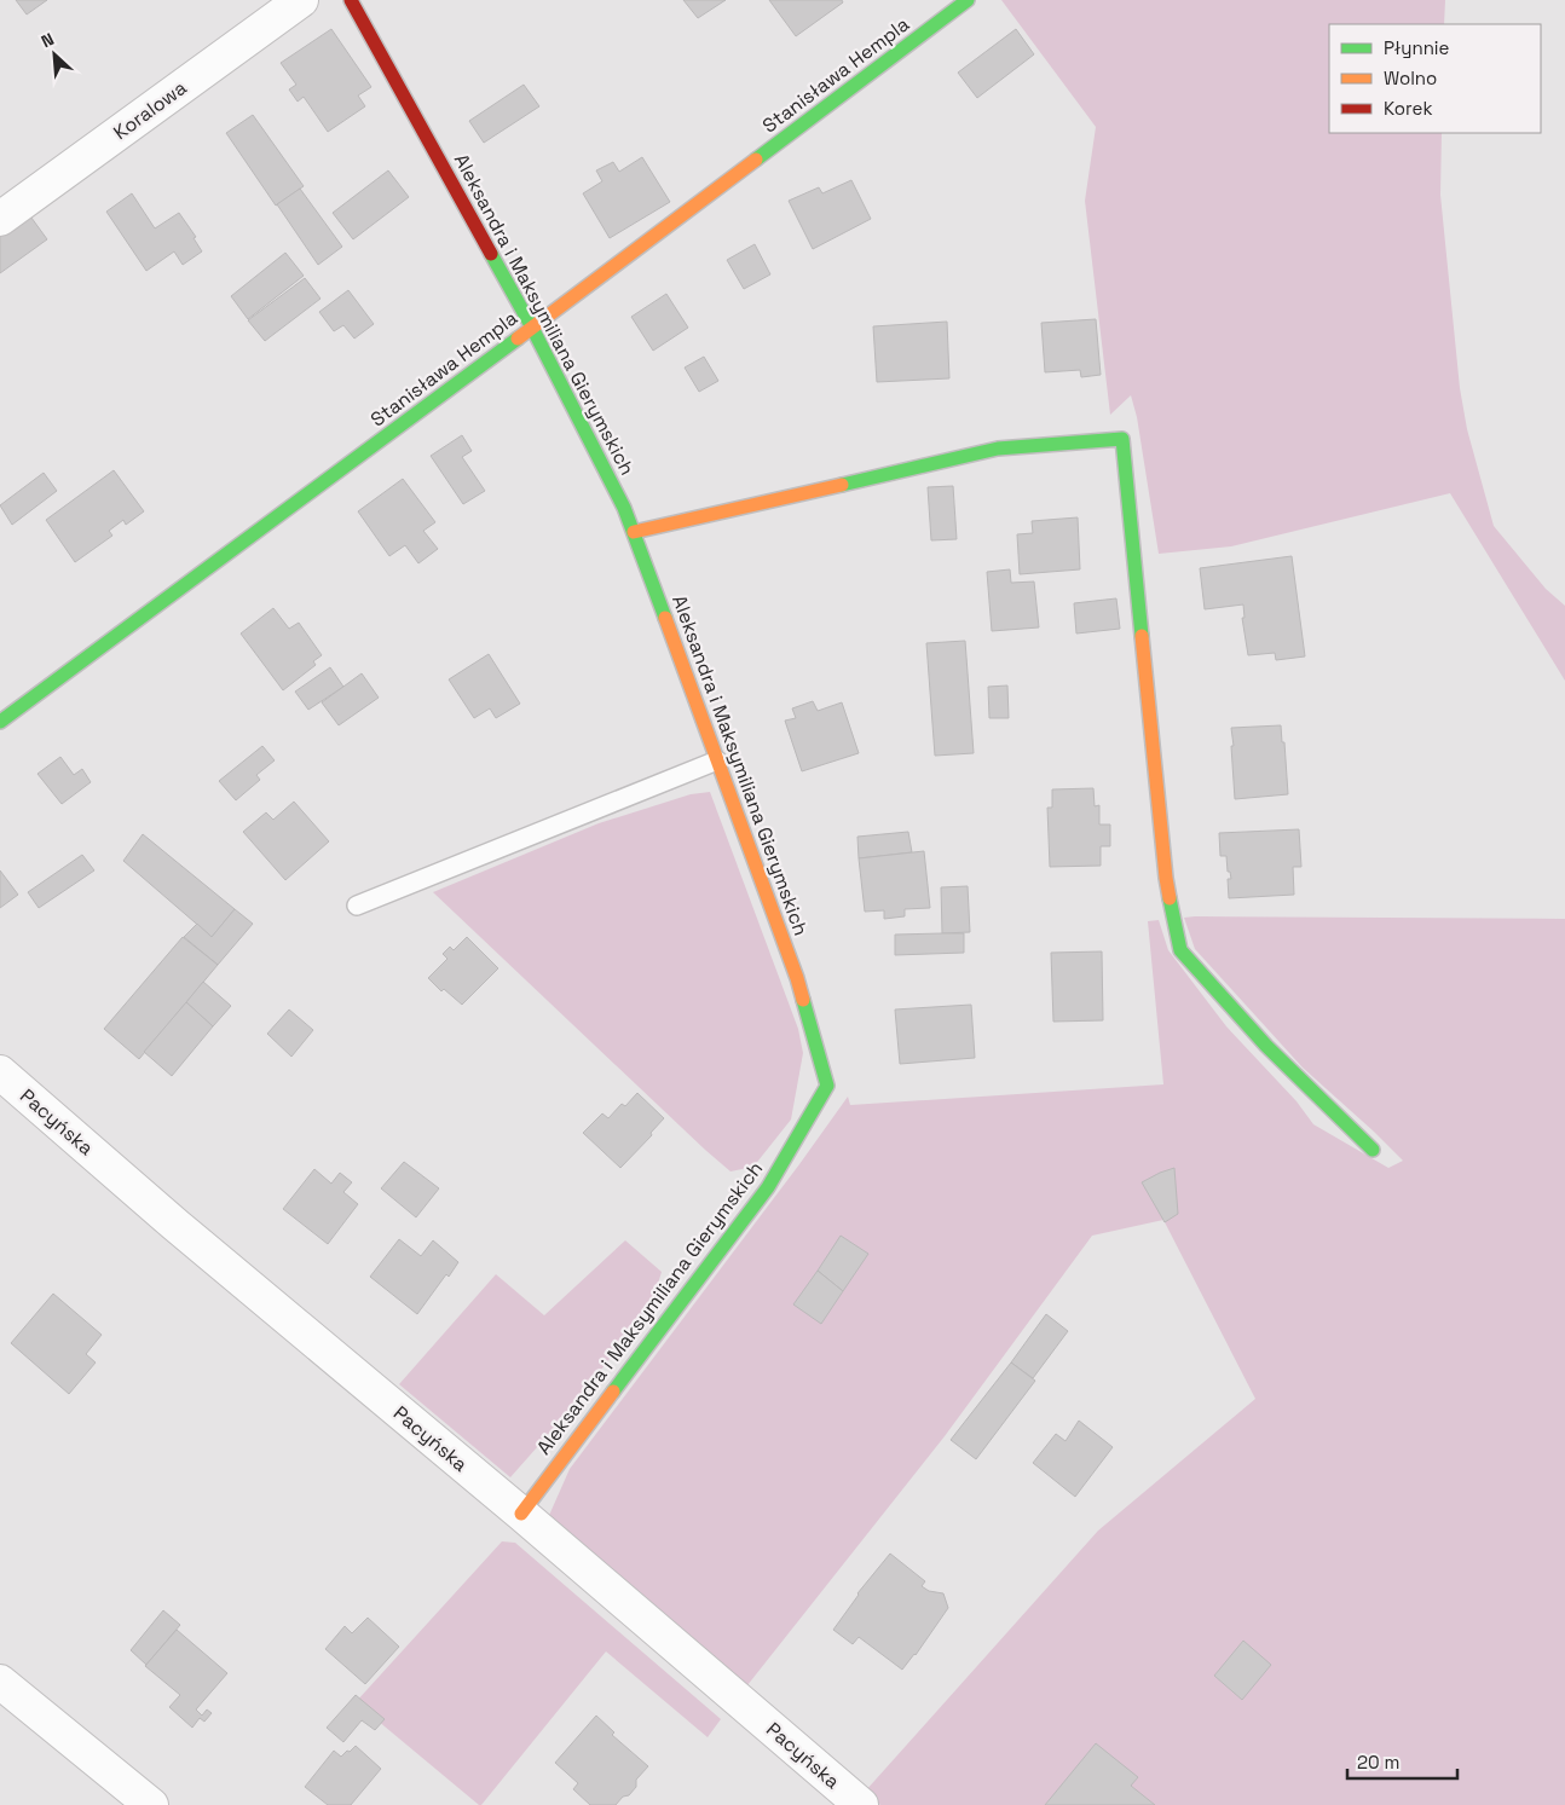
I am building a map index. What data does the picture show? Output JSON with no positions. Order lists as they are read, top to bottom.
{
  "streets": {
    "street": [
      "Stanisława Hempla",
      "Koralowa",
      "Aleksandra i Maksymiliana Gierymskich",
      "Pacyńska"
    ]
  },
  "crossings": [
    ["Stanisława Hempla", "Aleksandra i Maksymiliana Gierymskich"],
    ["Aleksandra i Maksymiliana Gierymskich", "Pacyńska"]
  ],
  "legend": ["Płynnie", "Wolno", "Korek"],
  "scale_bar": "20 m",
  "north": "top left"
}
